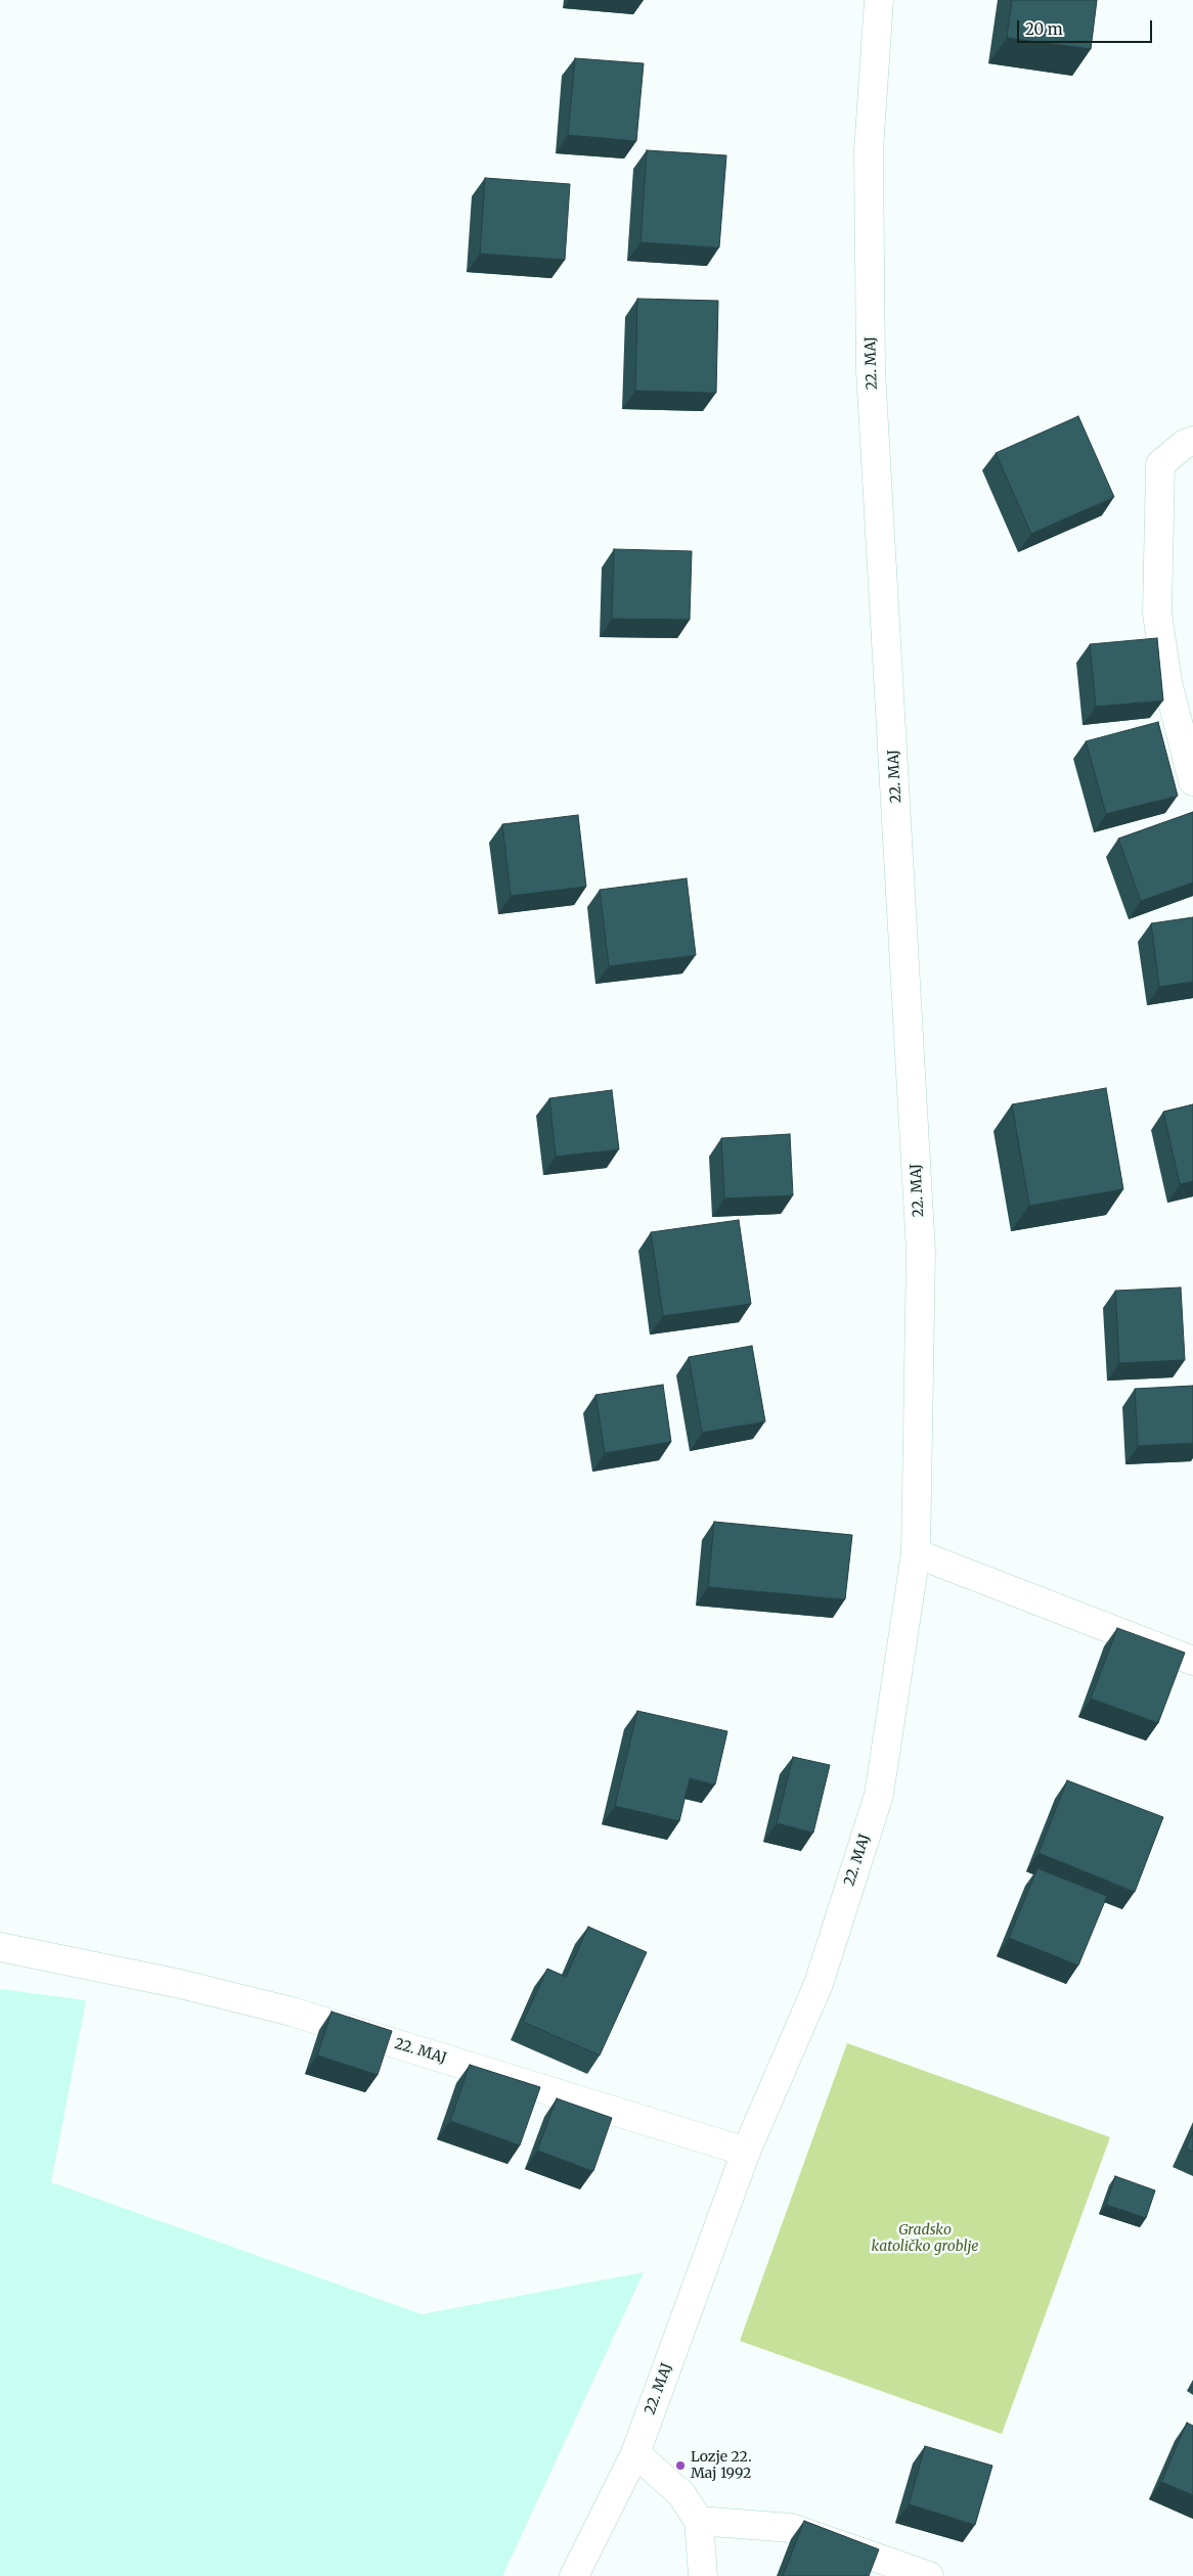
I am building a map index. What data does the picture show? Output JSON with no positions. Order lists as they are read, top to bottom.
{
  "streets": {
    "main road": ["22. MAJ"]
  },
  "parks": ["Gradsko katoličko groblje"],
  "places": ["Lozje 22. Maj 1992"],
  "scale_bar": "20 m"
}
